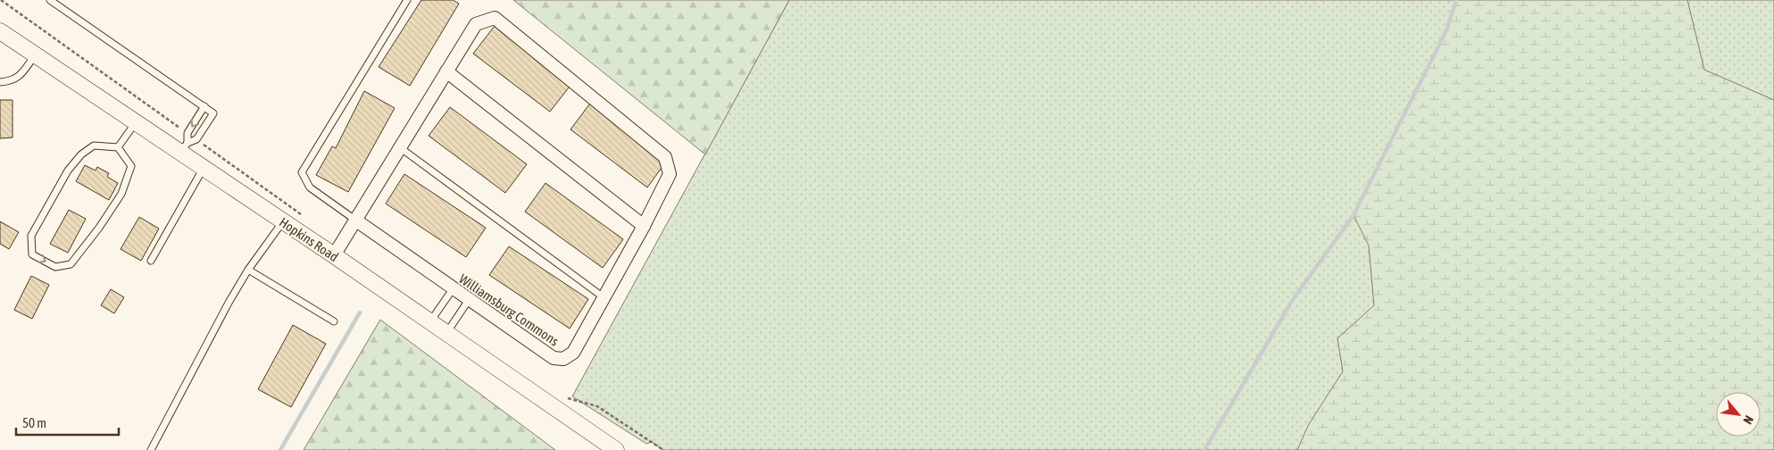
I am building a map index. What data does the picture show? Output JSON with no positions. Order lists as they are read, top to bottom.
{
  "streets": {
    "street": ["Hopkins Road", "Williamsburg Commons"]
  },
  "crossings": [
    ["Hopkins Road", "Williamsburg Commons"]
  ],
  "scale_bar": "50 m",
  "north": "bottom right"
}
